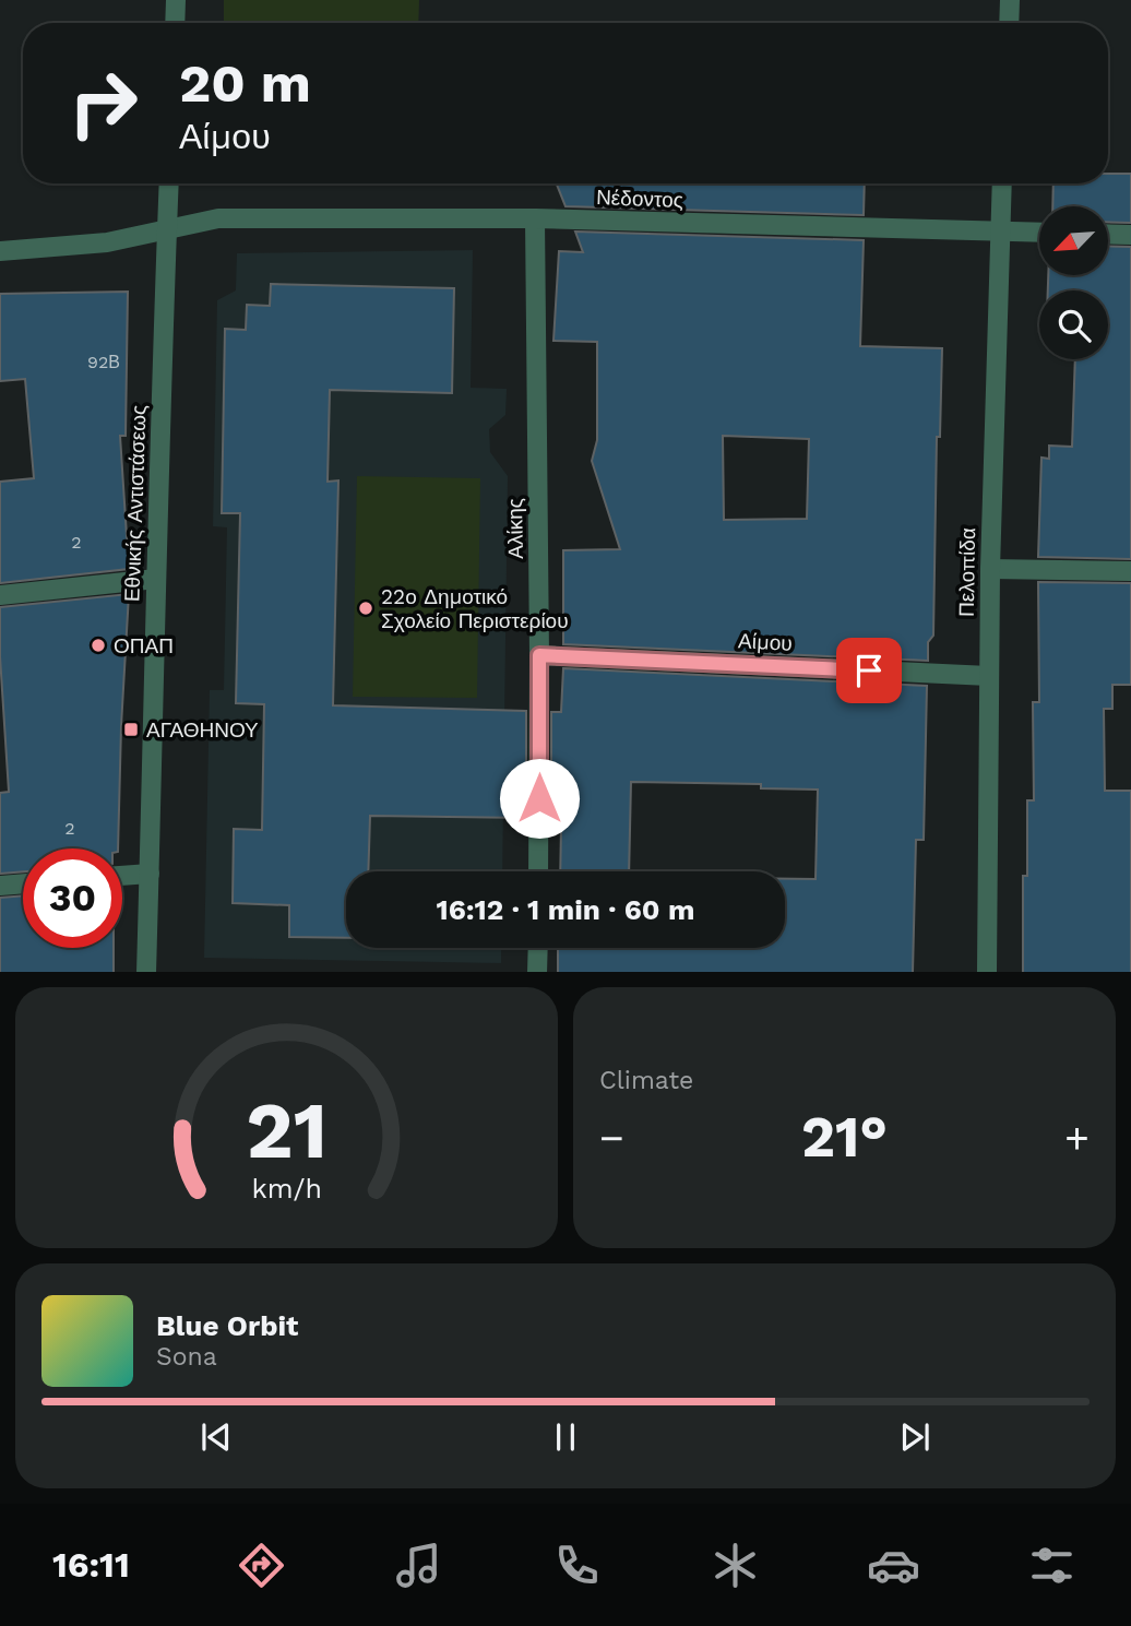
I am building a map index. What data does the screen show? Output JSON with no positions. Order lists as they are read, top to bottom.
{
  "streets": {
    "street": [
      "Νέδοντος",
      "Εθνικής Αντιστάσεως",
      "Αλίκης",
      "Πελοπίδα",
      "Αίμου"
    ]
  },
  "crossings": [
    ["Νέδοντος", "Εθνικής Αντιστάσεως"],
    ["Νέδοντος", "Αλίκης"],
    ["Νέδοντος", "Πελοπίδα"],
    ["Αλίκης", "Αίμου"],
    ["Πελοπίδα", "Αίμου"]
  ],
  "places": {
    "other": ["22ο Δημοτικό Σχολείο Περιστερίου", "ΟΠΑΠ"],
    "transit": ["ΑΓΑΘΗΝΟΥ"]
  },
  "house_numbers": ["92Β", "2", "2"],
  "north": "bottom left",
  "page": {
    "turn": ["20 m", "Αίμου"],
    "limit": "30",
    "trip": "16:12 · 1 min · 60 m",
    "tile": "Climate",
    "heat": ["−", "21°", "+"],
    "song": ["Blue Orbit", "Sona"],
    "tabs": "16:11",
    "gauge": ["21", "km/h"]
  }
}
